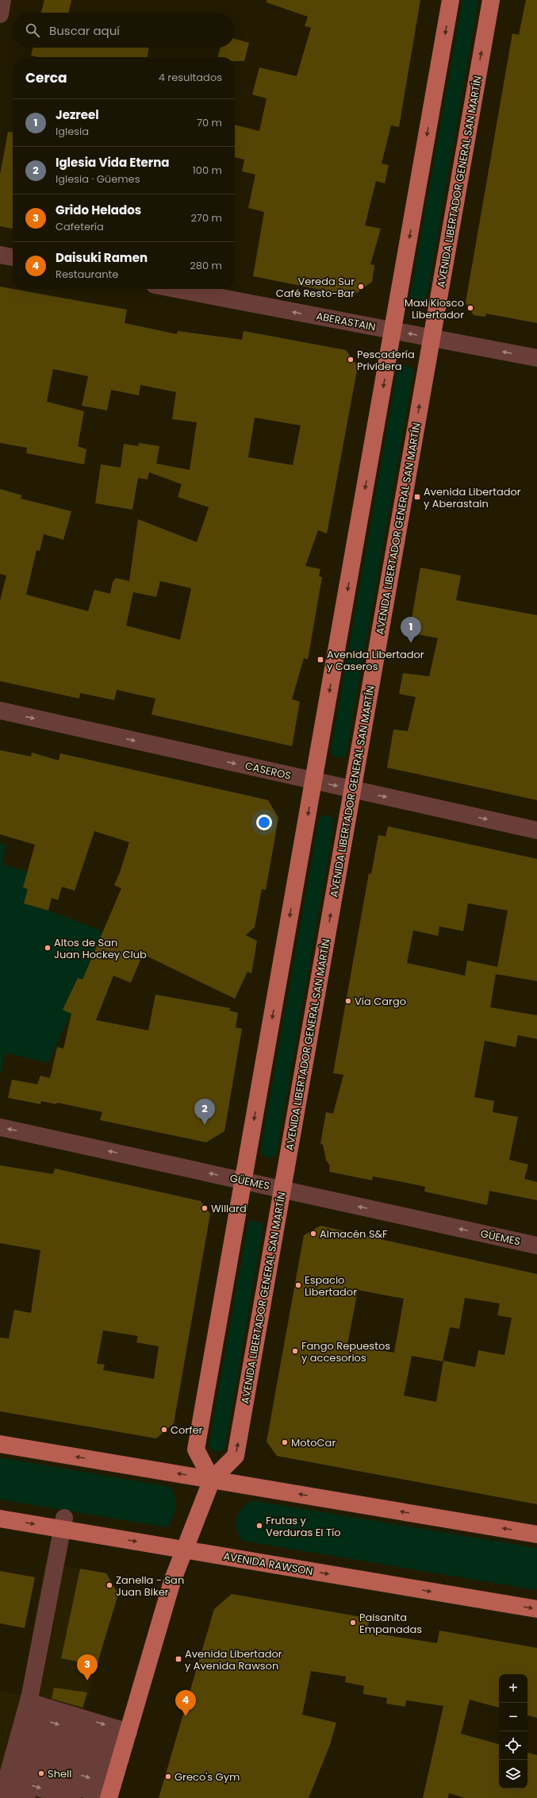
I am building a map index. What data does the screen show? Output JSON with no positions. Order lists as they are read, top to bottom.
{
  "streets": {
    "main road": ["AVENIDA LIBERTADOR GENERAL SAN MARTÍN", "AVENIDA RAWSON"],
    "street": ["ABERASTAIN", "CASEROS", "GÜEMES"]
  },
  "crossings": [
    ["AVENIDA LIBERTADOR GENERAL SAN MARTÍN", "ABERASTAIN"],
    ["AVENIDA LIBERTADOR GENERAL SAN MARTÍN", "CASEROS"],
    ["AVENIDA LIBERTADOR GENERAL SAN MARTÍN", "GÜEMES"],
    ["AVENIDA LIBERTADOR GENERAL SAN MARTÍN", "AVENIDA RAWSON"]
  ],
  "one_way": ["ABERASTAIN", "CASEROS", "GÜEMES"],
  "places": {
    "other": [
      "Vereda Sur Café Resto-Bar",
      "Maxi Kiosco Libertador",
      "Pescadería Prividera",
      "Altos de San Juan Hockey Club",
      "Vía Cargo",
      "Willard",
      "Almacén S&F",
      "Espacio Libertador",
      "Fango Repuestos y accesorios",
      "Corfer",
      "MotoCar",
      "Frutas y Verduras El Tío",
      "Zanella - San Juan Biker",
      "Paisanita Empanadas",
      "Shell",
      "Greco's Gym"
    ],
    "transit": ["Avenida Libertador y Aberastain", "Avenida Libertador y Caseros", "Avenida Libertador y Avenida Rawson"]
  },
  "page": {
    "search": "Buscar aquí",
    "heading": ["Cerca", "4 resultados"],
    "list": [
      {
        "mark": "1",
        "name": "Jezreel",
        "note": "Iglesia",
        "value": "70 m"
      },
      {
        "mark": "2",
        "name": "Iglesia Vida Eterna",
        "note": "Iglesia · Güemes",
        "value": "100 m"
      },
      {
        "mark": "3",
        "name": "Grido Helados",
        "note": "Cafetería",
        "value": "270 m"
      },
      {
        "mark": "4",
        "name": "Daisuki Ramen",
        "note": "Restaurante",
        "value": "280 m"
      }
    ],
    "pins": [
      "1",
      "2",
      "3",
      "4"
    ],
    "map_buttons": ["+", "−"]
  }
}
